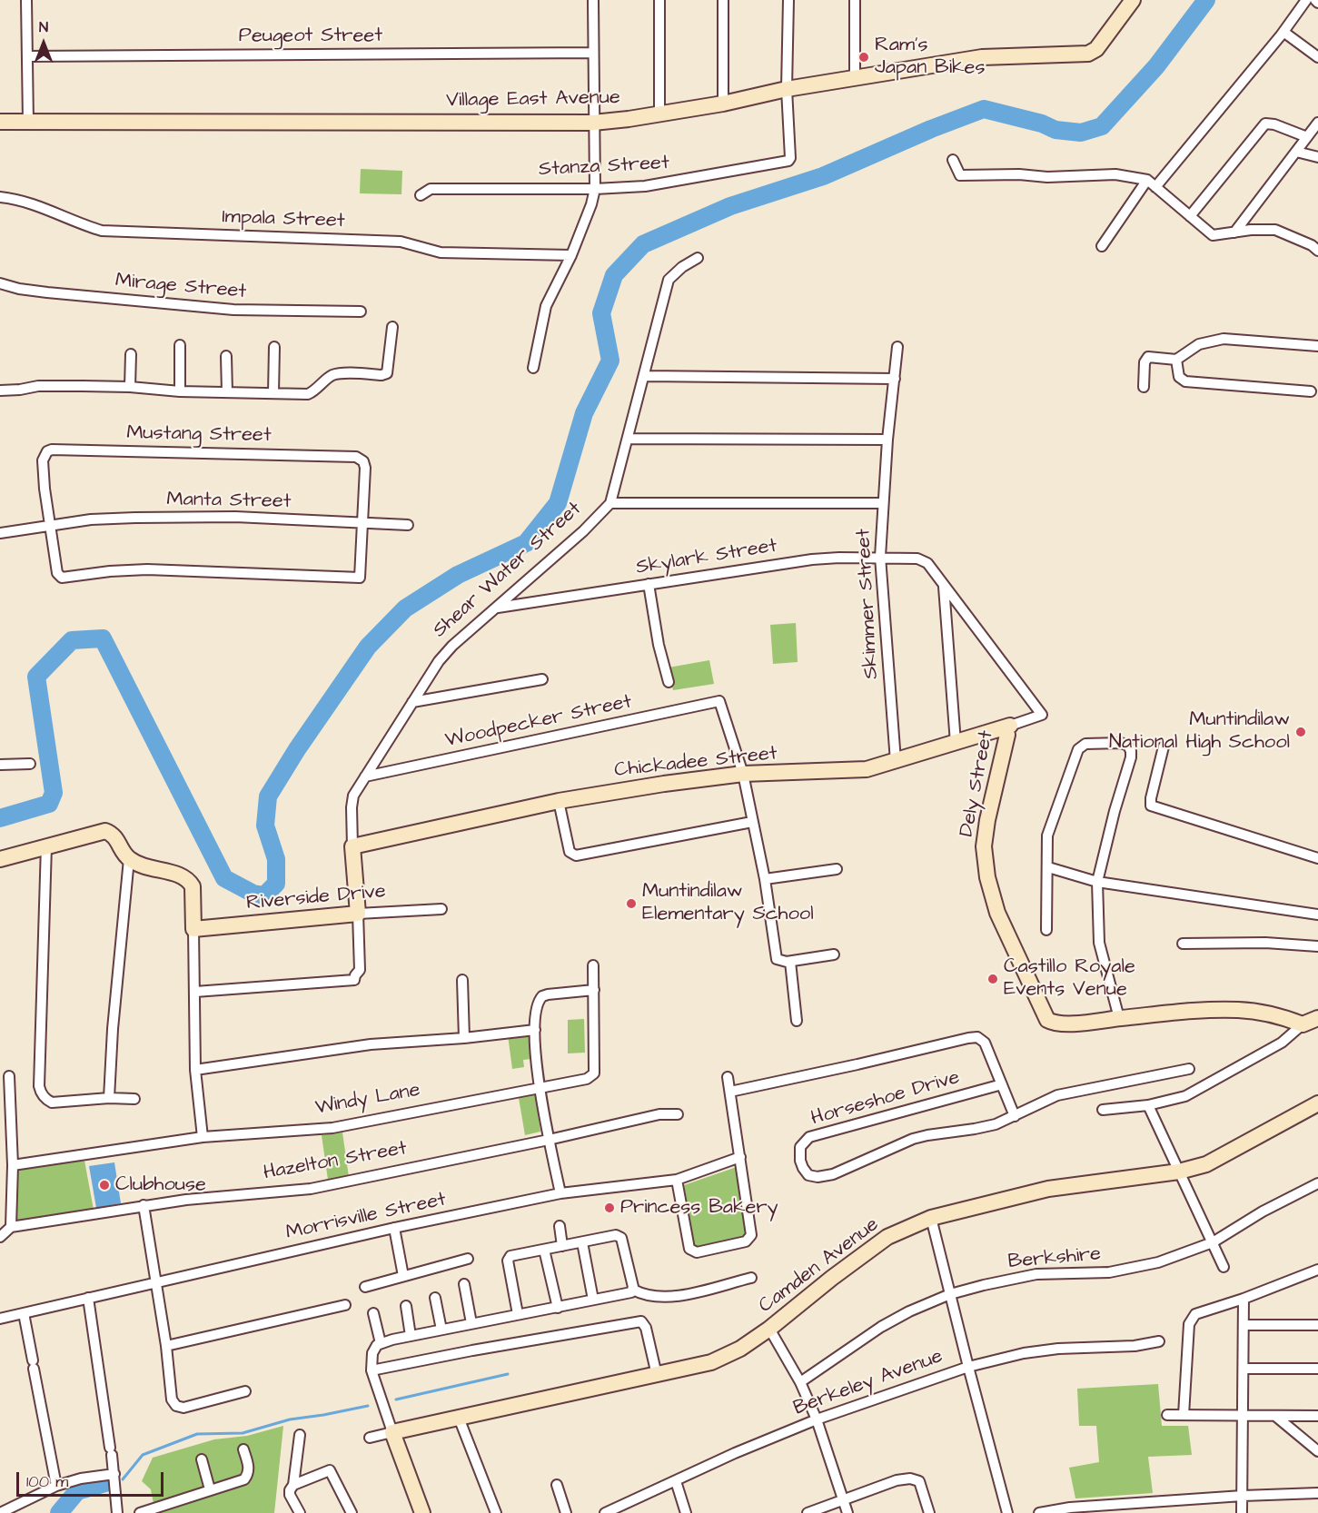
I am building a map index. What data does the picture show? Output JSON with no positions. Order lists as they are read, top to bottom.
{
  "streets": {
    "street": [
      "Peugeot Street",
      "Village East Avenue",
      "Stanza Street",
      "Impala Street",
      "Mirage Street",
      "Mustang Street",
      "Manta Street",
      "Skylark Street",
      "Shear Water Street",
      "Skimmer Street",
      "Woodpecker Street",
      "Chickadee Street",
      "Dely Street",
      "Riverside Drive",
      "Horseshoe Drive",
      "Windy Lane",
      "Hazelton Street",
      "Morrisville Street",
      "Berkshire",
      "Camden Avenue",
      "Berkeley Avenue"
    ]
  },
  "crossings": [
    ["Village East Avenue", "Stanza Street"],
    ["Mustang Street", "Manta Street"],
    ["Skylark Street", "Shear Water Street"],
    ["Skylark Street", "Skimmer Street"],
    ["Skylark Street", "Chickadee Street"],
    ["Shear Water Street", "Woodpecker Street"],
    ["Shear Water Street", "Chickadee Street"],
    ["Shear Water Street", "Riverside Drive"],
    ["Skimmer Street", "Chickadee Street"],
    ["Woodpecker Street", "Chickadee Street"],
    ["Chickadee Street", "Dely Street"]
  ],
  "places": [
    "Ram's Japan Bikes",
    "Muntindilaw National High School",
    "Muntindilaw Elementary School",
    "Castillo Royale Events Venue",
    "Clubhouse",
    "Princess Bakery"
  ],
  "scale_bar": "100 m",
  "north": "top"
}
